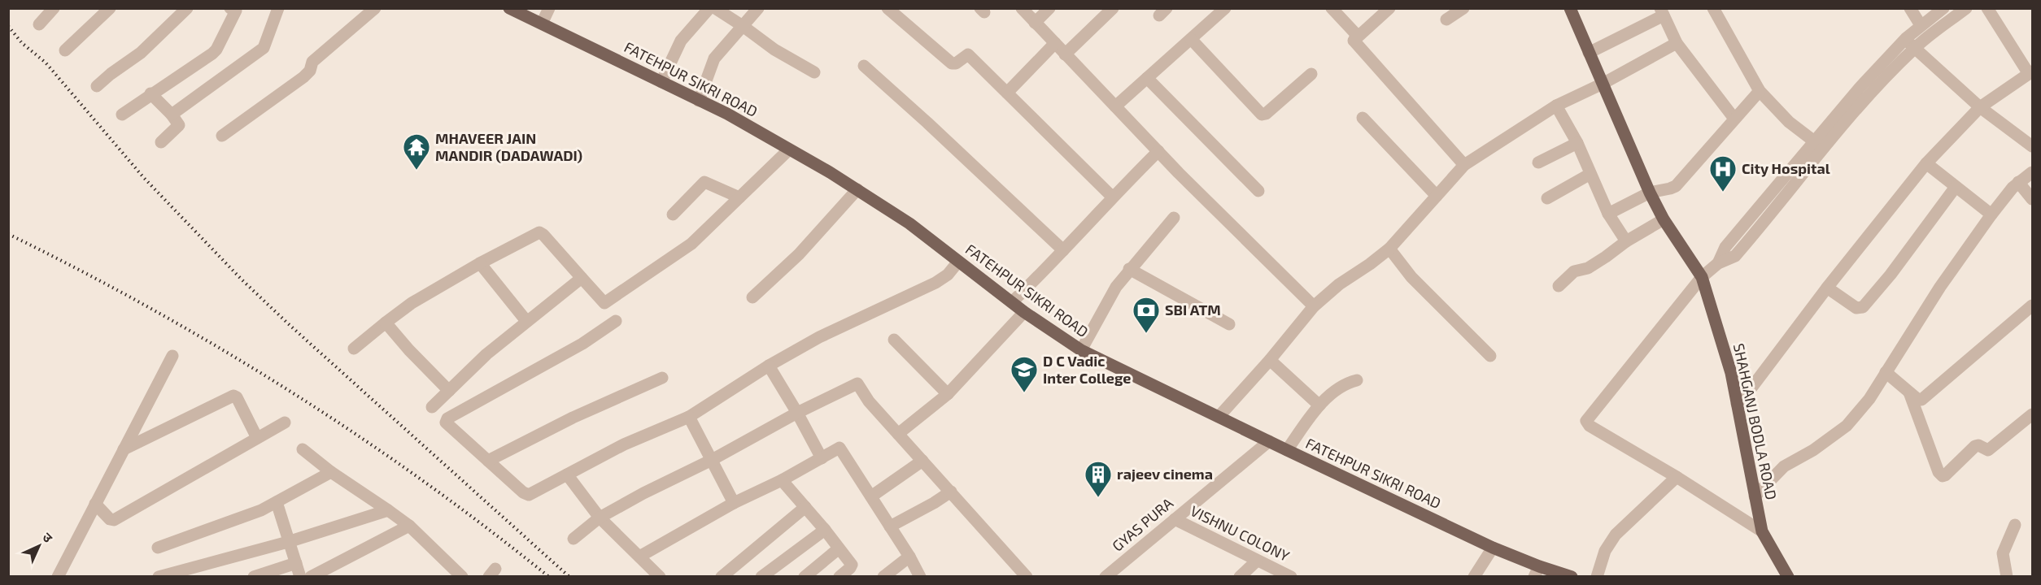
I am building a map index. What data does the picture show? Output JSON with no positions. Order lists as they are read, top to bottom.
{
  "streets": {
    "main road": ["FATEHPUR SIKRI ROAD", "SHAHGANJ BODLA ROAD"],
    "street": ["GYAS PURA", "VISHNU COLONY"]
  },
  "crossings": [
    ["FATEHPUR SIKRI ROAD", "GYAS PURA"],
    ["GYAS PURA", "VISHNU COLONY"]
  ],
  "places": {
    "temple": ["MHAVEER JAIN MANDIR (DADAWADI)"],
    "hospital": ["City Hospital"],
    "bank": ["SBI ATM"],
    "school or university": ["D C Vadic Inter College"],
    "building": ["rajeev cinema"]
  },
  "north": "top right"
}
